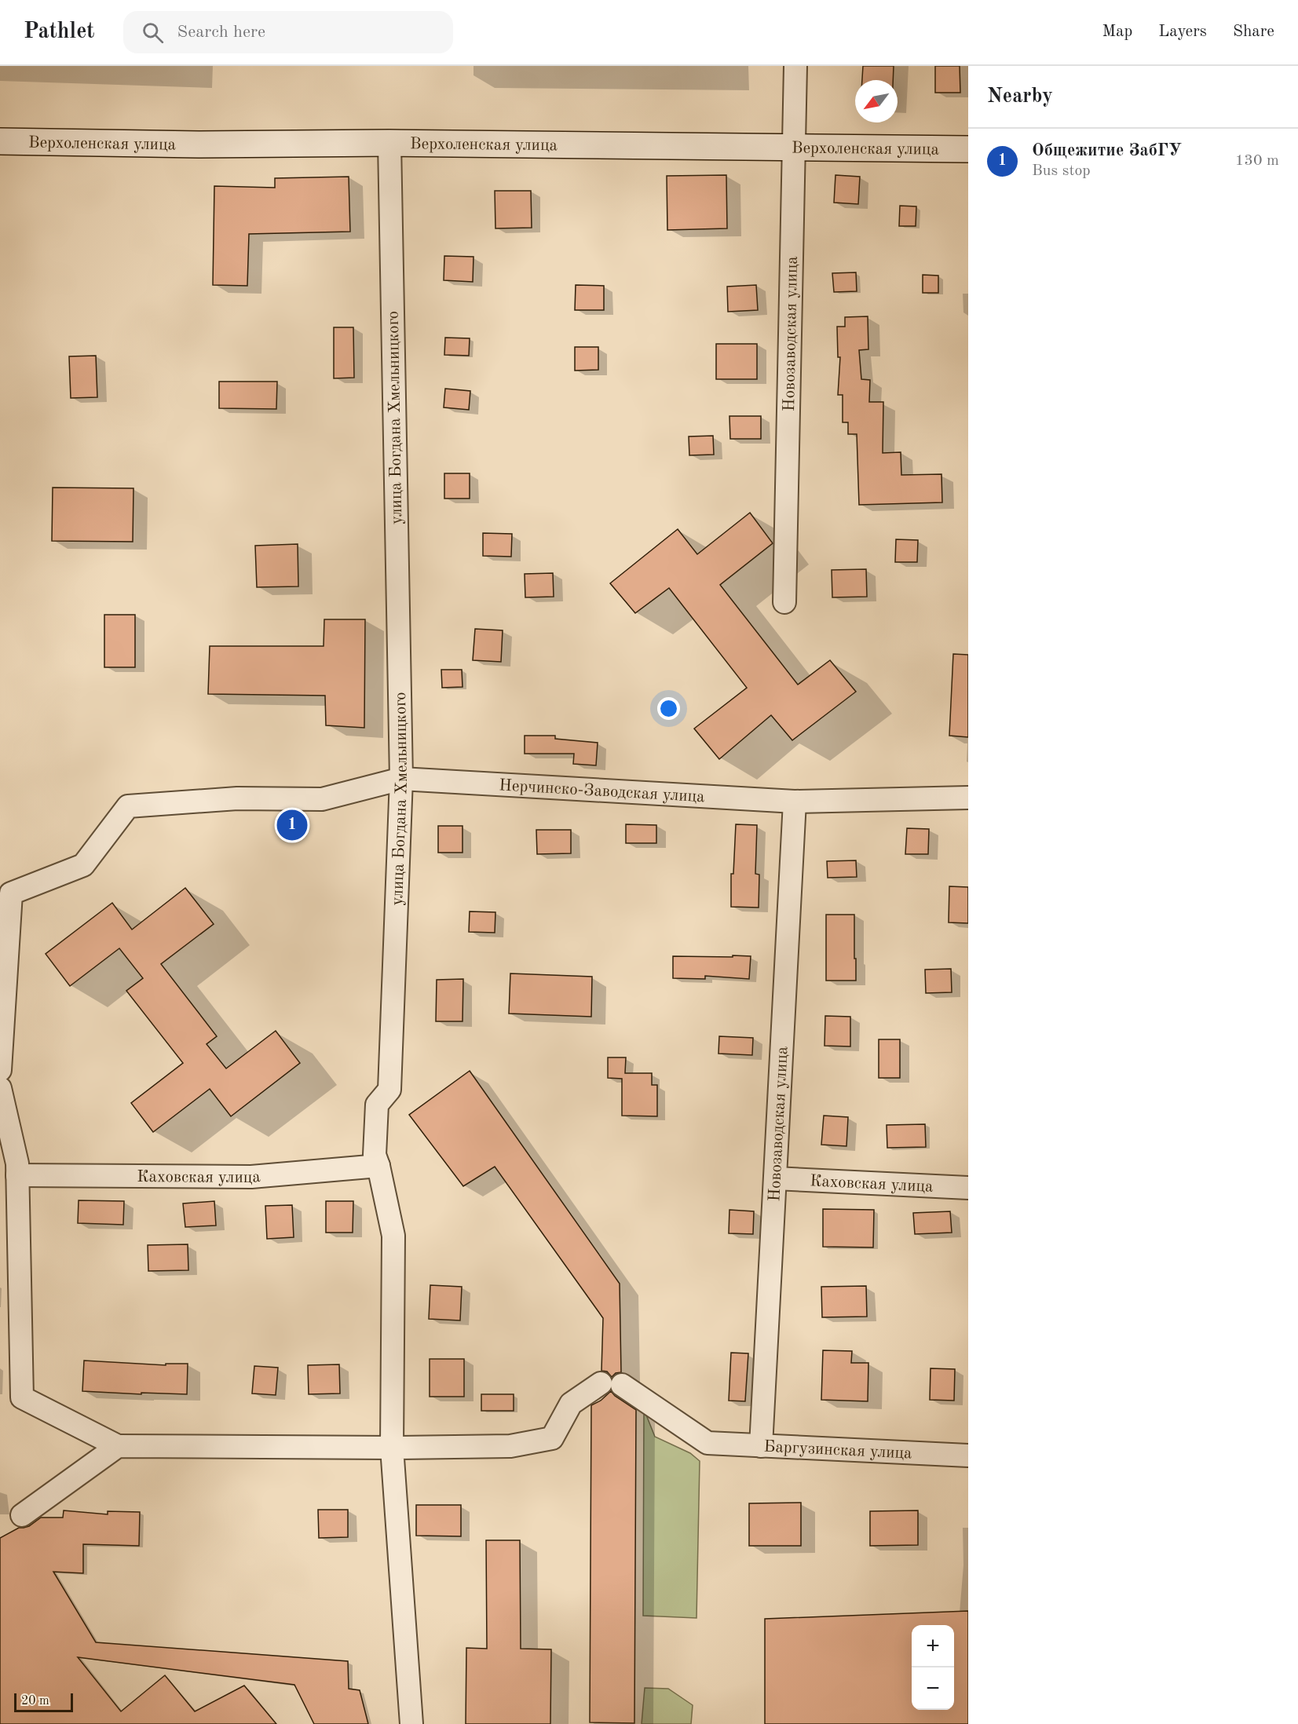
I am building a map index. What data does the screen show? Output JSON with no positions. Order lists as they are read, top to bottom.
{
  "streets": {
    "main road": ["Верхоленская улица"],
    "street": [
      "Новозаводская улица",
      "улица Богдана Хмельницкого",
      "Нерчинско-Заводская улица",
      "Каховская улица",
      "Баргузинская улица"
    ]
  },
  "crossings": [
    ["Верхоленская улица", "Новозаводская улица"],
    ["Верхоленская улица", "улица Богдана Хмельницкого"],
    ["Новозаводская улица", "Нерчинско-Заводская улица"],
    ["Новозаводская улица", "Каховская улица"],
    ["Новозаводская улица", "Баргузинская улица"],
    ["улица Богдана Хмельницкого", "Нерчинско-Заводская улица"],
    ["улица Богдана Хмельницкого", "Каховская улица"],
    ["улица Богдана Хмельницкого", "Баргузинская улица"]
  ],
  "scale_bar": "20 m",
  "north": "bottom left",
  "page": {
    "header": "Pathlet",
    "search": "Search here",
    "nav": ["Map", "Layers", "Share"],
    "heading": "Nearby",
    "list": [
      {
        "mark": "1",
        "name": "Общежитие ЗабГУ",
        "note": "Bus stop",
        "value": "130 m"
      }
    ],
    "pins": "1",
    "map_buttons": ["+", "−"],
    "scale": "20 m"
  }
}
